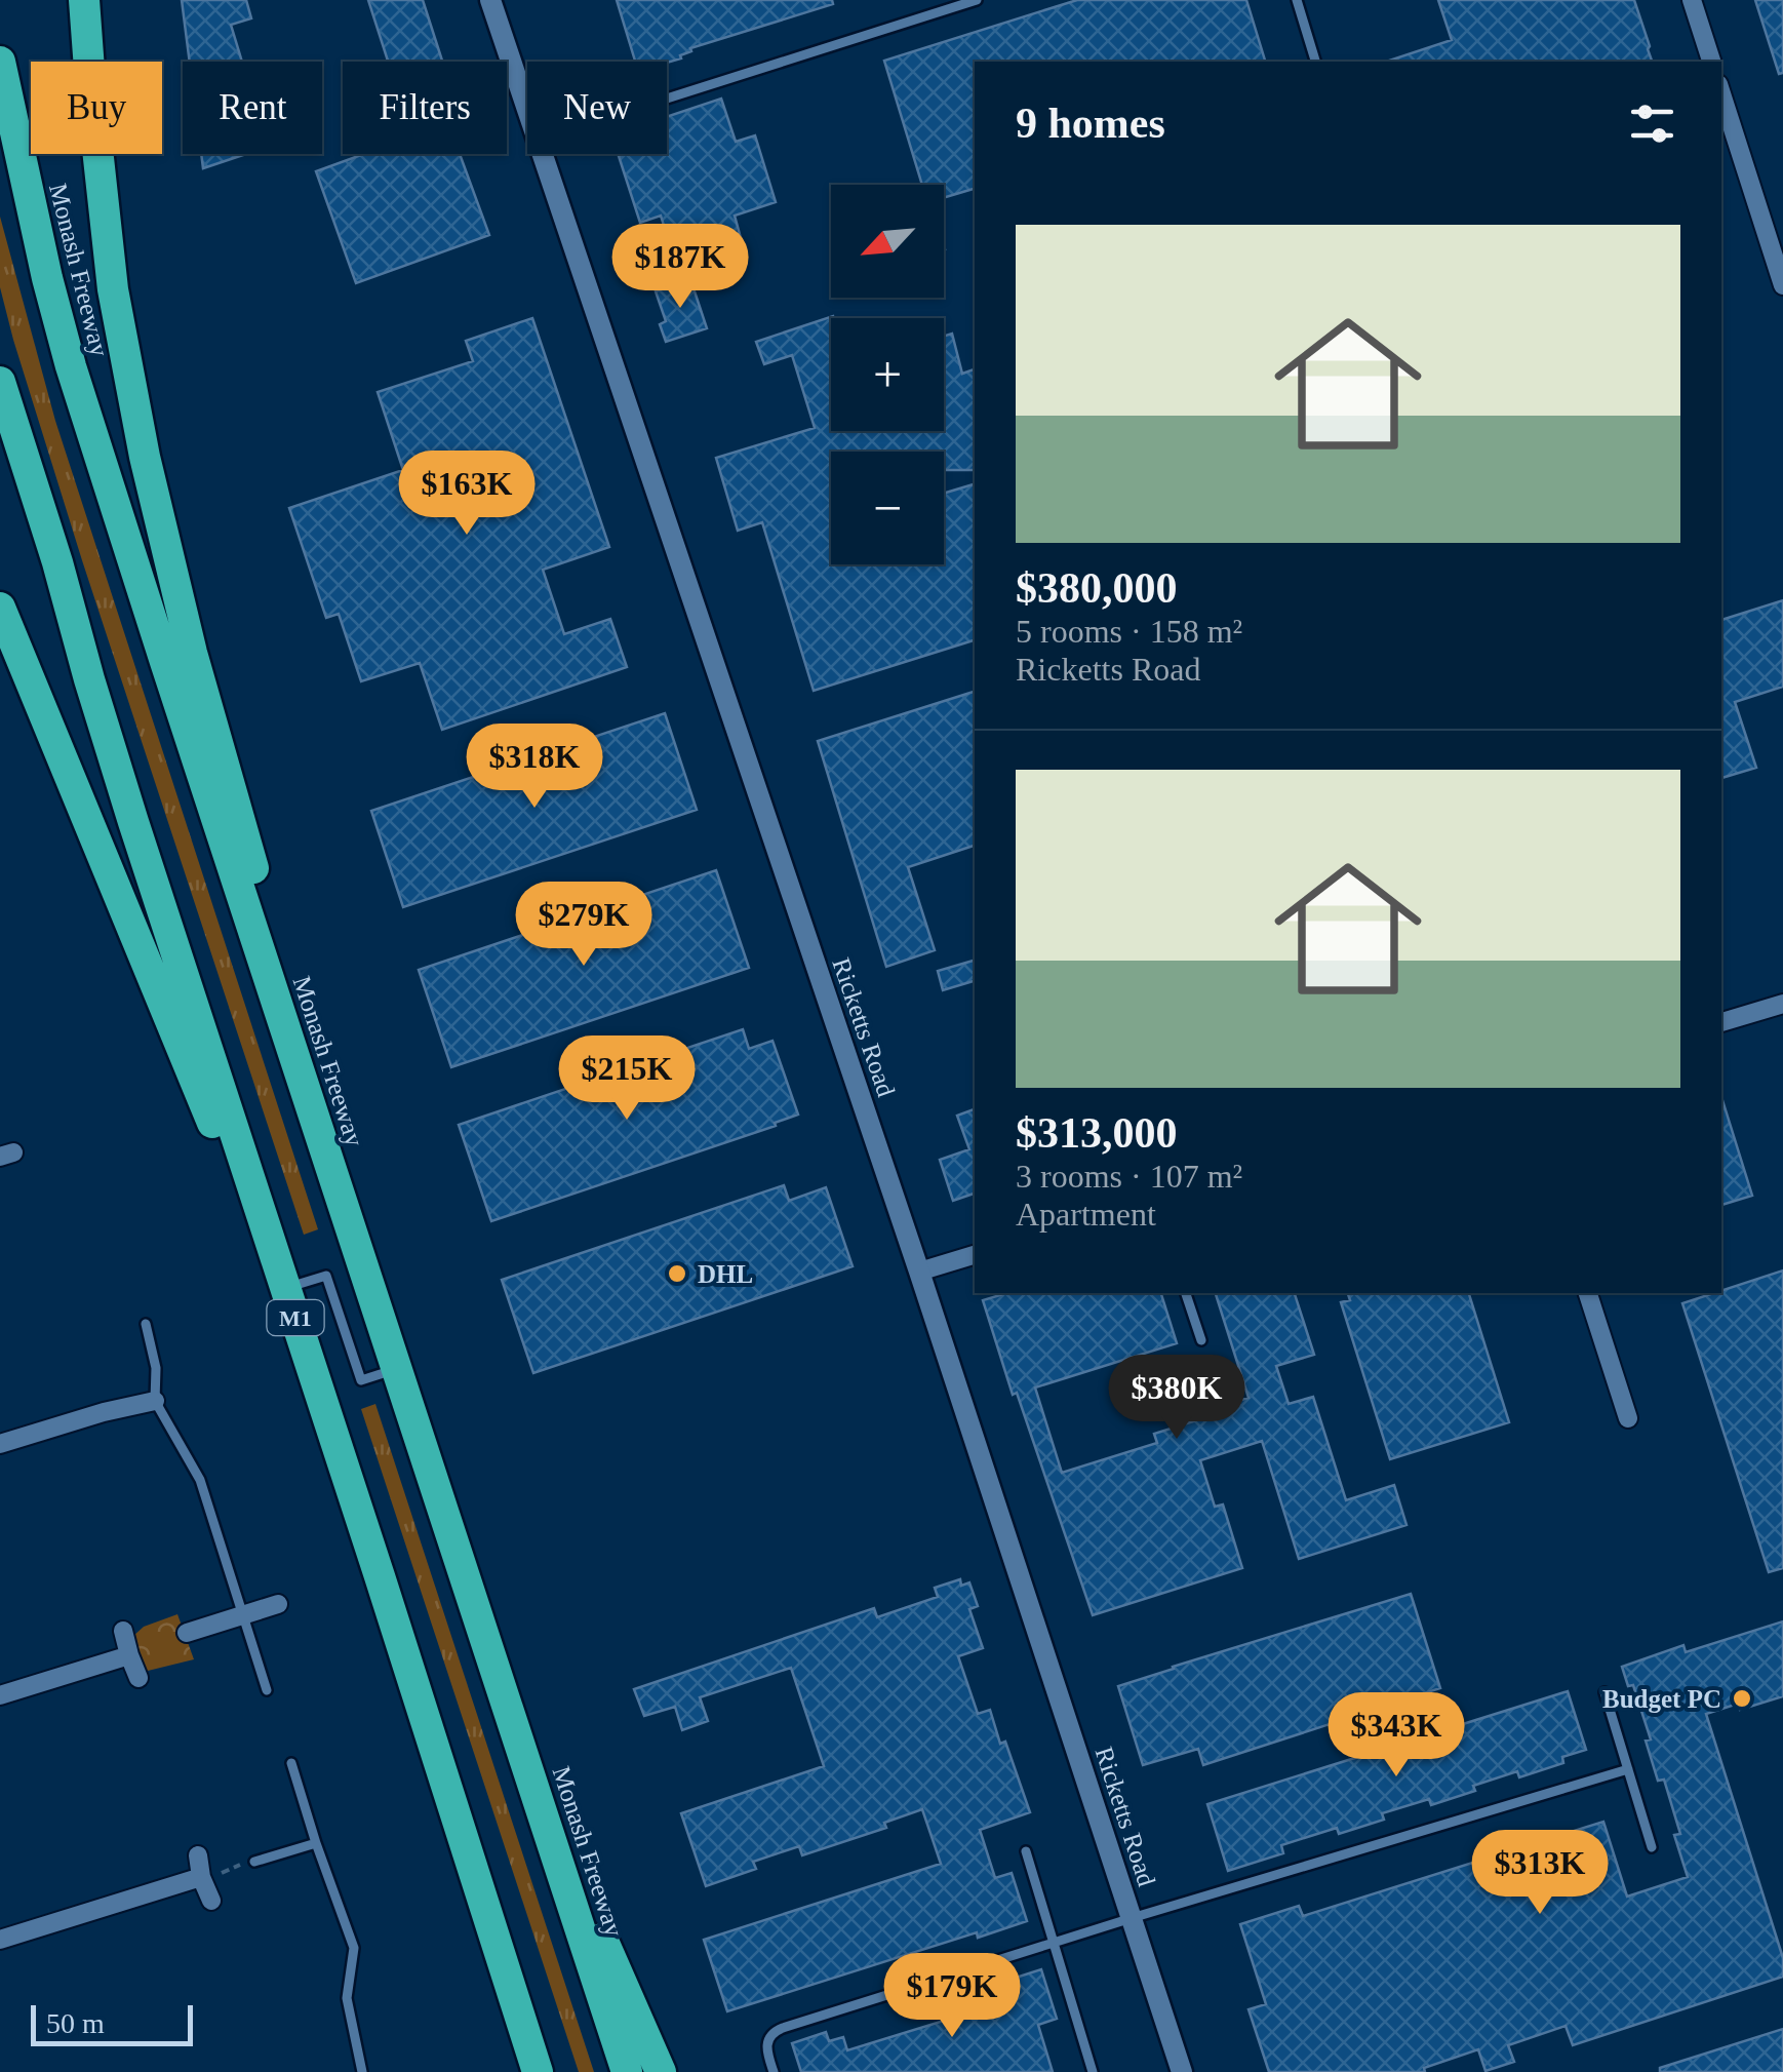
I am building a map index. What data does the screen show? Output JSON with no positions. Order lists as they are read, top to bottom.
{
  "streets": {
    "highway": ["Monash Freeway", "M1"],
    "street": ["Ricketts Road"]
  },
  "places": ["DHL", "Budget PC"],
  "scale_bar": "50 m",
  "north": "bottom left",
  "page": {
    "chip": [
      "Buy",
      "Rent",
      "Filters",
      "New"
    ],
    "heading": "9 homes",
    "map_buttons": ["+", "−"],
    "list": [
      {
        "name": "$380,000",
        "note": "5 rooms · 158 m² · Ricketts Road"
      },
      {
        "name": "$313,000",
        "note": "3 rooms · 107 m² · Apartment"
      }
    ],
    "price": [
      "$187K",
      "$163K",
      "$318K",
      "$279K",
      "$215K",
      "$380K",
      "$343K",
      "$313K",
      "$179K"
    ],
    "scale": "50 m"
  }
}
